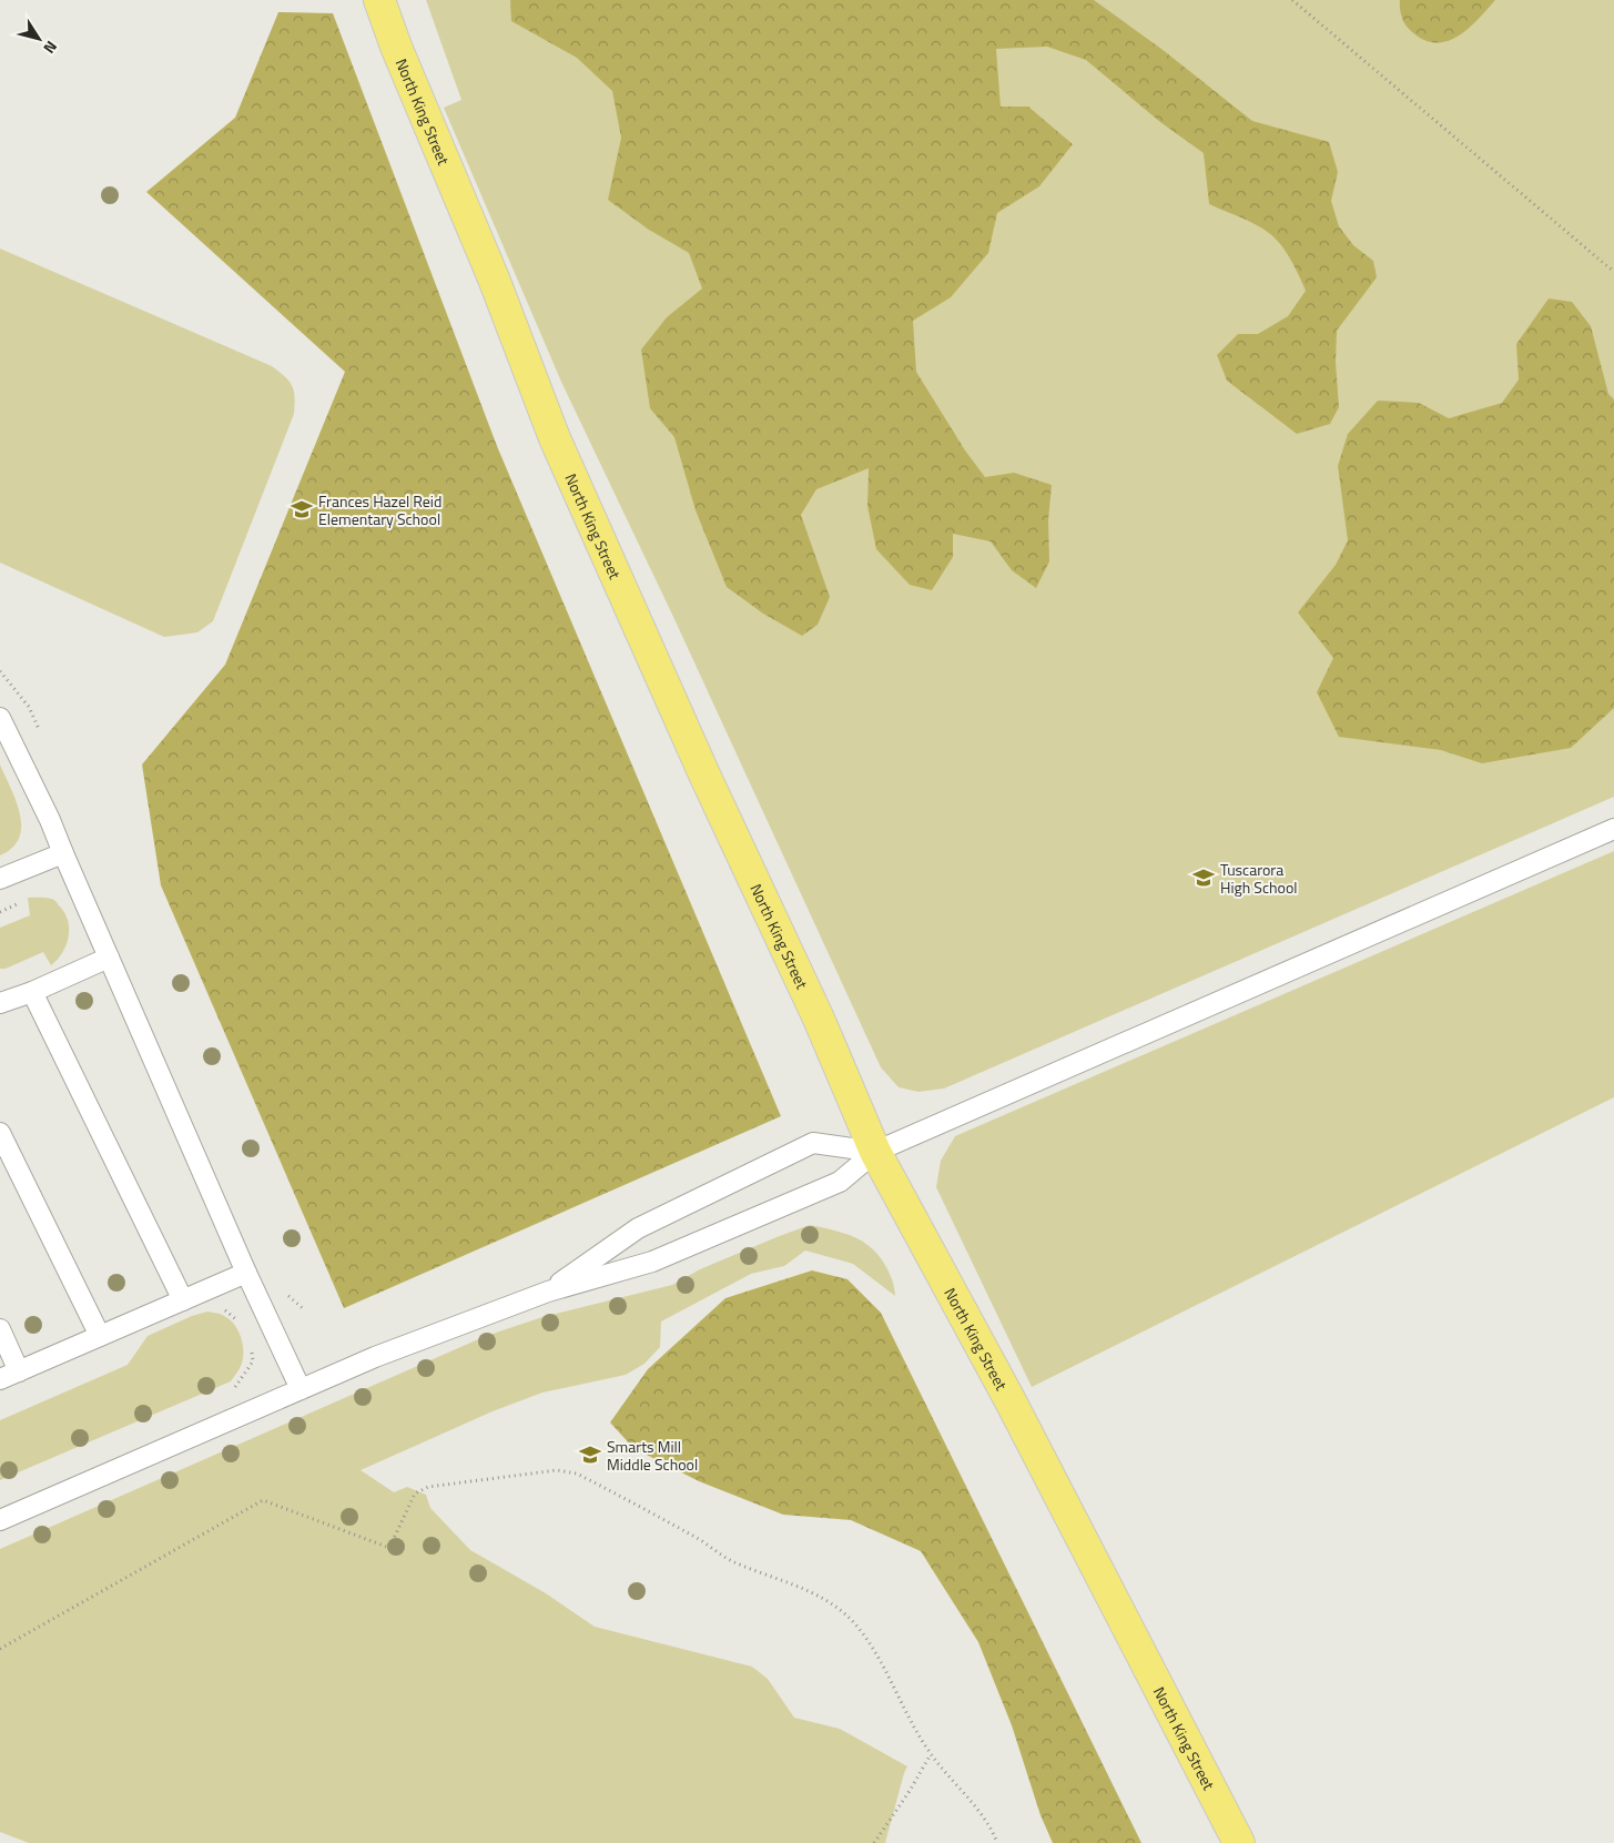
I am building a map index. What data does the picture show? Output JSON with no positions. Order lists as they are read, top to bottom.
{
  "streets": {
    "main road": ["North King Street"]
  },
  "places": {
    "school or university": ["Frances Hazel Reid Elementary School", "Tuscarora High School", "Smarts Mill Middle School"]
  },
  "north": "bottom right"
}
